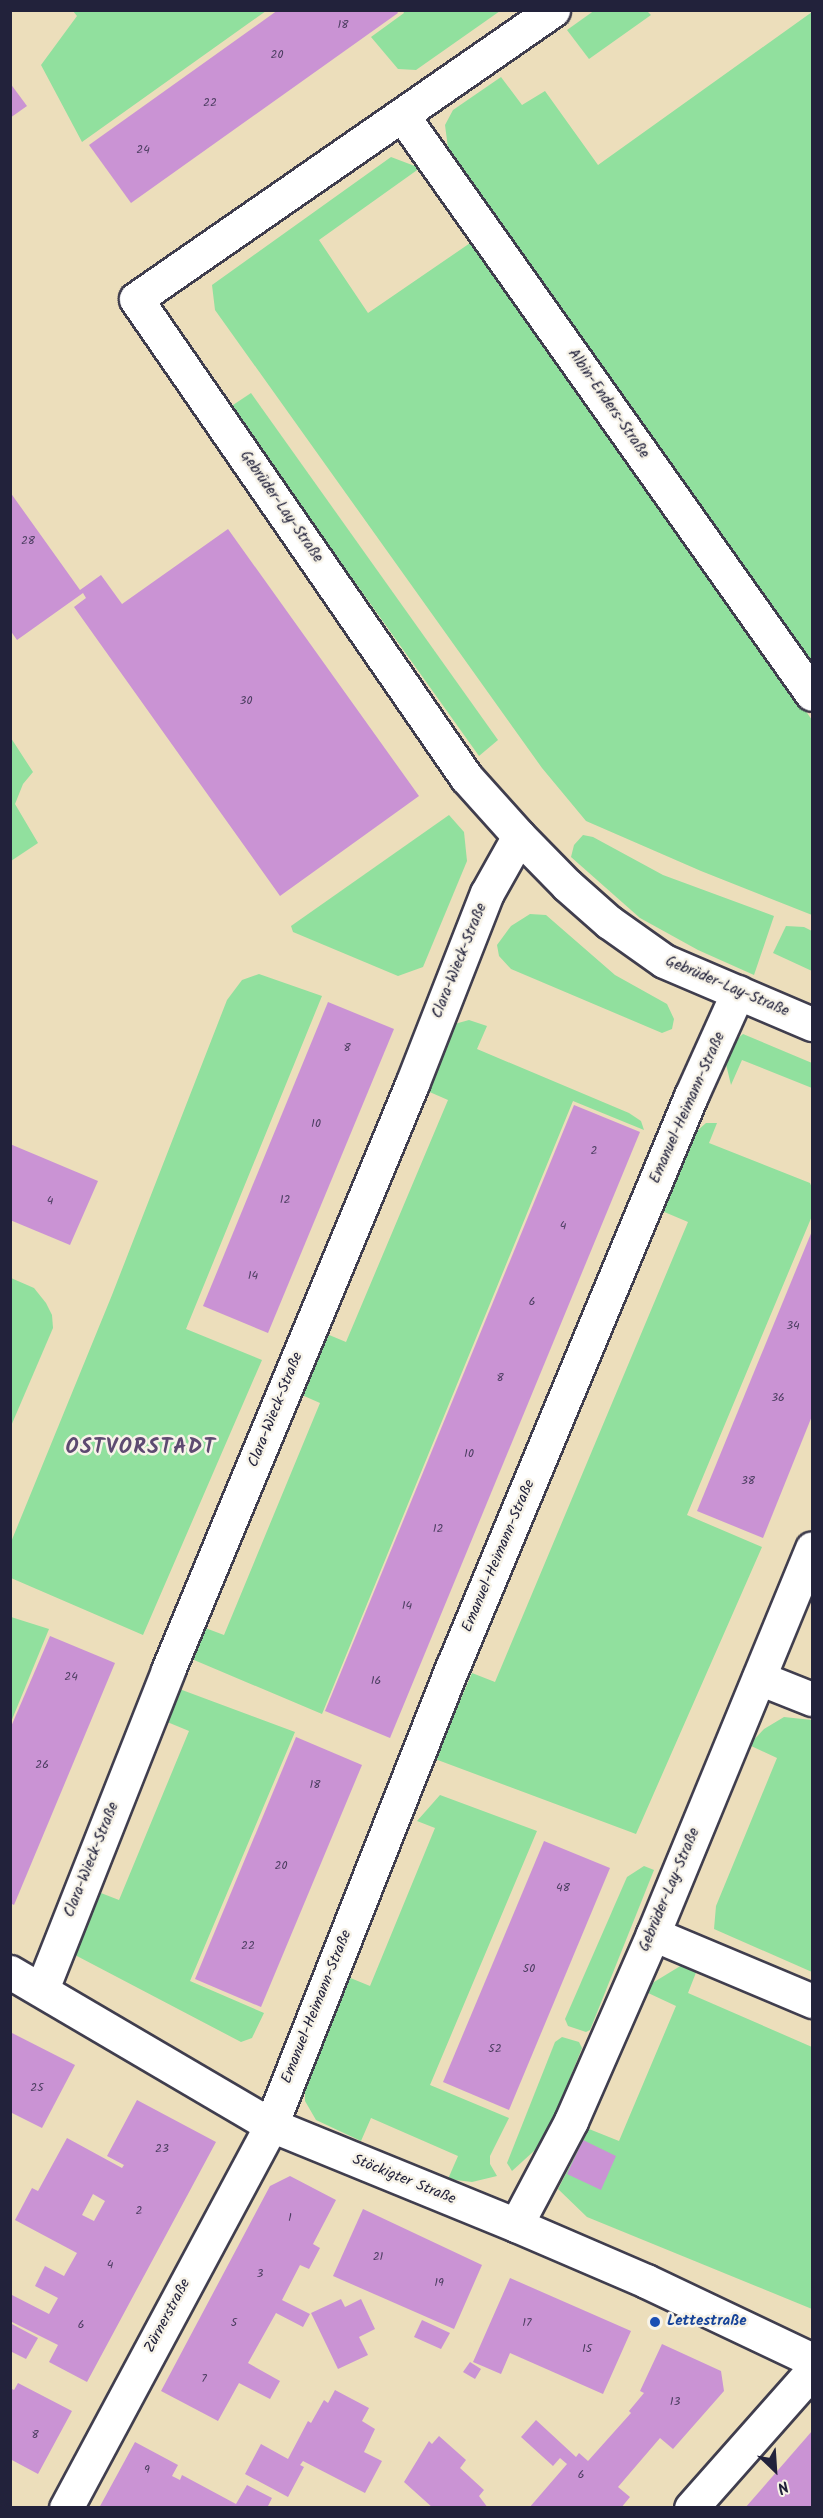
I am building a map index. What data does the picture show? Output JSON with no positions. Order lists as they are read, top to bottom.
{
  "streets": {
    "street": [
      "Albin-Enders-Straße",
      "Gebrüder-Lay-Straße",
      "Clara-Wieck-Straße",
      "Emanuel-Heimann-Straße",
      "Stöckigter Straße",
      "Zürnerstraße"
    ]
  },
  "crossings": [
    ["Albin-Enders-Straße", "Gebrüder-Lay-Straße"],
    ["Gebrüder-Lay-Straße", "Clara-Wieck-Straße"],
    ["Gebrüder-Lay-Straße", "Emanuel-Heimann-Straße"],
    ["Gebrüder-Lay-Straße", "Stöckigter Straße"],
    ["Clara-Wieck-Straße", "Stöckigter Straße"],
    ["Emanuel-Heimann-Straße", "Stöckigter Straße"],
    ["Emanuel-Heimann-Straße", "Zürnerstraße"],
    ["Stöckigter Straße", "Zürnerstraße"]
  ],
  "districts": ["OSTVORSTADT"],
  "places": ["Lettestraße"],
  "house_numbers": [
    "18",
    "20",
    "22",
    "24",
    "28",
    "30",
    "8",
    "10",
    "2",
    "12",
    "4",
    "4",
    "14",
    "6",
    "34",
    "8",
    "36",
    "10",
    "38",
    "12",
    "14",
    "24",
    "16",
    "26",
    "18",
    "20",
    "48",
    "22",
    "50",
    "52",
    "25",
    "23",
    "2",
    "1",
    "21",
    "4",
    "3",
    "19",
    "5",
    "17",
    "6",
    "15",
    "7",
    "13",
    "8",
    "9",
    "6"
  ],
  "north": "bottom right"
}
